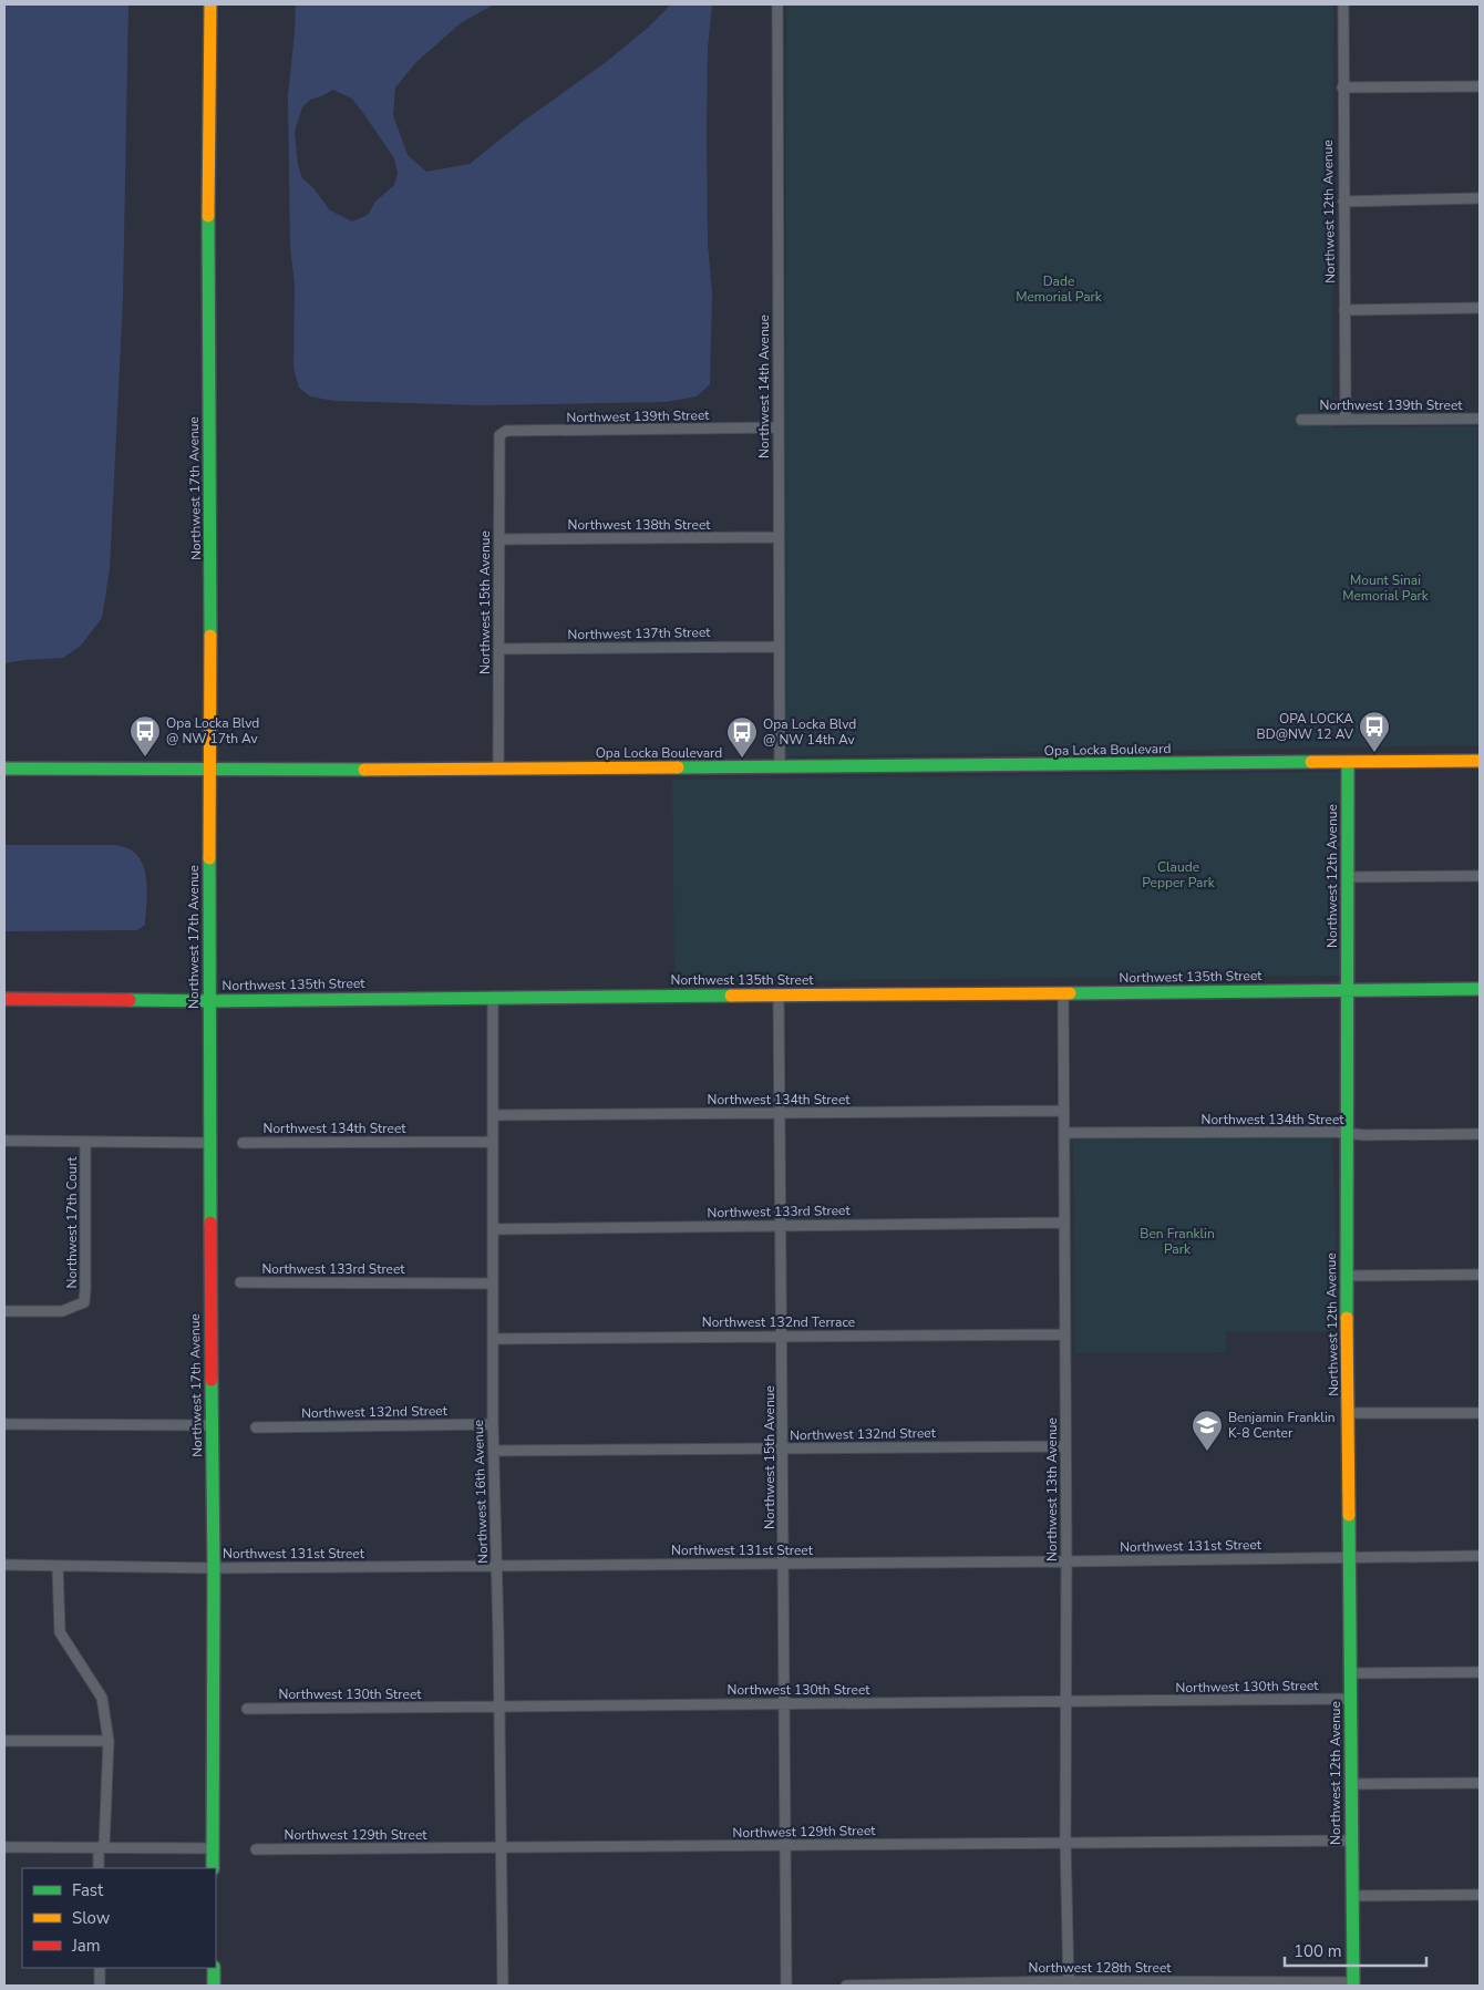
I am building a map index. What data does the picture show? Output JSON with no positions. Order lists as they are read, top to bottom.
{
  "streets": {
    "main road": [
      "Northwest 12th Avenue",
      "Northwest 17th Avenue",
      "Opa Locka Boulevard",
      "Northwest 135th Street"
    ],
    "street": [
      "Northwest 14th Avenue",
      "Northwest 139th Street",
      "Northwest 138th Street",
      "Northwest 15th Avenue",
      "Northwest 137th Street",
      "Northwest 134th Street",
      "Northwest 133rd Street",
      "Northwest 17th Court",
      "Northwest 132nd Terrace",
      "Northwest 132nd Street",
      "Northwest 13th Avenue",
      "Northwest 16th Avenue",
      "Northwest 131st Street",
      "Northwest 130th Street",
      "Northwest 129th Street",
      "Northwest 128th Street"
    ]
  },
  "crossings": [
    ["Northwest 12th Avenue", "Northwest 139th Street"],
    ["Northwest 12th Avenue", "Opa Locka Boulevard"],
    ["Northwest 12th Avenue", "Northwest 135th Street"],
    ["Northwest 12th Avenue", "Northwest 134th Street"],
    ["Northwest 12th Avenue", "Northwest 131st Street"],
    ["Northwest 12th Avenue", "Northwest 130th Street"],
    ["Northwest 12th Avenue", "Northwest 129th Street"],
    ["Northwest 12th Avenue", "Northwest 128th Street"],
    ["Northwest 14th Avenue", "Northwest 139th Street"],
    ["Northwest 14th Avenue", "Northwest 138th Street"],
    ["Northwest 14th Avenue", "Northwest 137th Street"],
    ["Northwest 14th Avenue", "Opa Locka Boulevard"],
    ["Northwest 139th Street", "Northwest 15th Avenue"],
    ["Northwest 17th Avenue", "Opa Locka Boulevard"],
    ["Northwest 17th Avenue", "Northwest 135th Street"],
    ["Northwest 17th Avenue", "Northwest 131st Street"],
    ["Northwest 138th Street", "Northwest 15th Avenue"],
    ["Northwest 15th Avenue", "Northwest 137th Street"],
    ["Northwest 15th Avenue", "Opa Locka Boulevard"],
    ["Northwest 15th Avenue", "Northwest 135th Street"],
    ["Northwest 15th Avenue", "Northwest 134th Street"],
    ["Northwest 15th Avenue", "Northwest 133rd Street"],
    ["Northwest 15th Avenue", "Northwest 132nd Terrace"],
    ["Northwest 15th Avenue", "Northwest 132nd Street"],
    ["Northwest 15th Avenue", "Northwest 131st Street"],
    ["Northwest 15th Avenue", "Northwest 130th Street"],
    ["Northwest 15th Avenue", "Northwest 129th Street"],
    ["Northwest 135th Street", "Northwest 13th Avenue"],
    ["Northwest 135th Street", "Northwest 16th Avenue"],
    ["Northwest 134th Street", "Northwest 13th Avenue"],
    ["Northwest 134th Street", "Northwest 16th Avenue"],
    ["Northwest 133rd Street", "Northwest 13th Avenue"],
    ["Northwest 133rd Street", "Northwest 16th Avenue"],
    ["Northwest 132nd Terrace", "Northwest 13th Avenue"],
    ["Northwest 132nd Terrace", "Northwest 16th Avenue"],
    ["Northwest 132nd Street", "Northwest 13th Avenue"],
    ["Northwest 132nd Street", "Northwest 16th Avenue"],
    ["Northwest 13th Avenue", "Northwest 131st Street"],
    ["Northwest 13th Avenue", "Northwest 130th Street"],
    ["Northwest 13th Avenue", "Northwest 129th Street"],
    ["Northwest 13th Avenue", "Northwest 128th Street"],
    ["Northwest 16th Avenue", "Northwest 131st Street"],
    ["Northwest 16th Avenue", "Northwest 130th Street"],
    ["Northwest 16th Avenue", "Northwest 129th Street"]
  ],
  "parks": [
    "Dade Memorial Park",
    "Mount Sinai Memorial Park",
    "Claude Pepper Park",
    "Ben Franklin Park"
  ],
  "places": {
    "bus stop": ["OPA LOCKA BD@NW 12 AV", "Opa Locka Blvd @ NW 17th Av", "Opa Locka Blvd @ NW 14th Av"],
    "school or university": ["Benjamin Franklin K-8 Center"]
  },
  "legend": ["Fast", "Slow", "Jam"],
  "scale_bar": "100 m"
}
